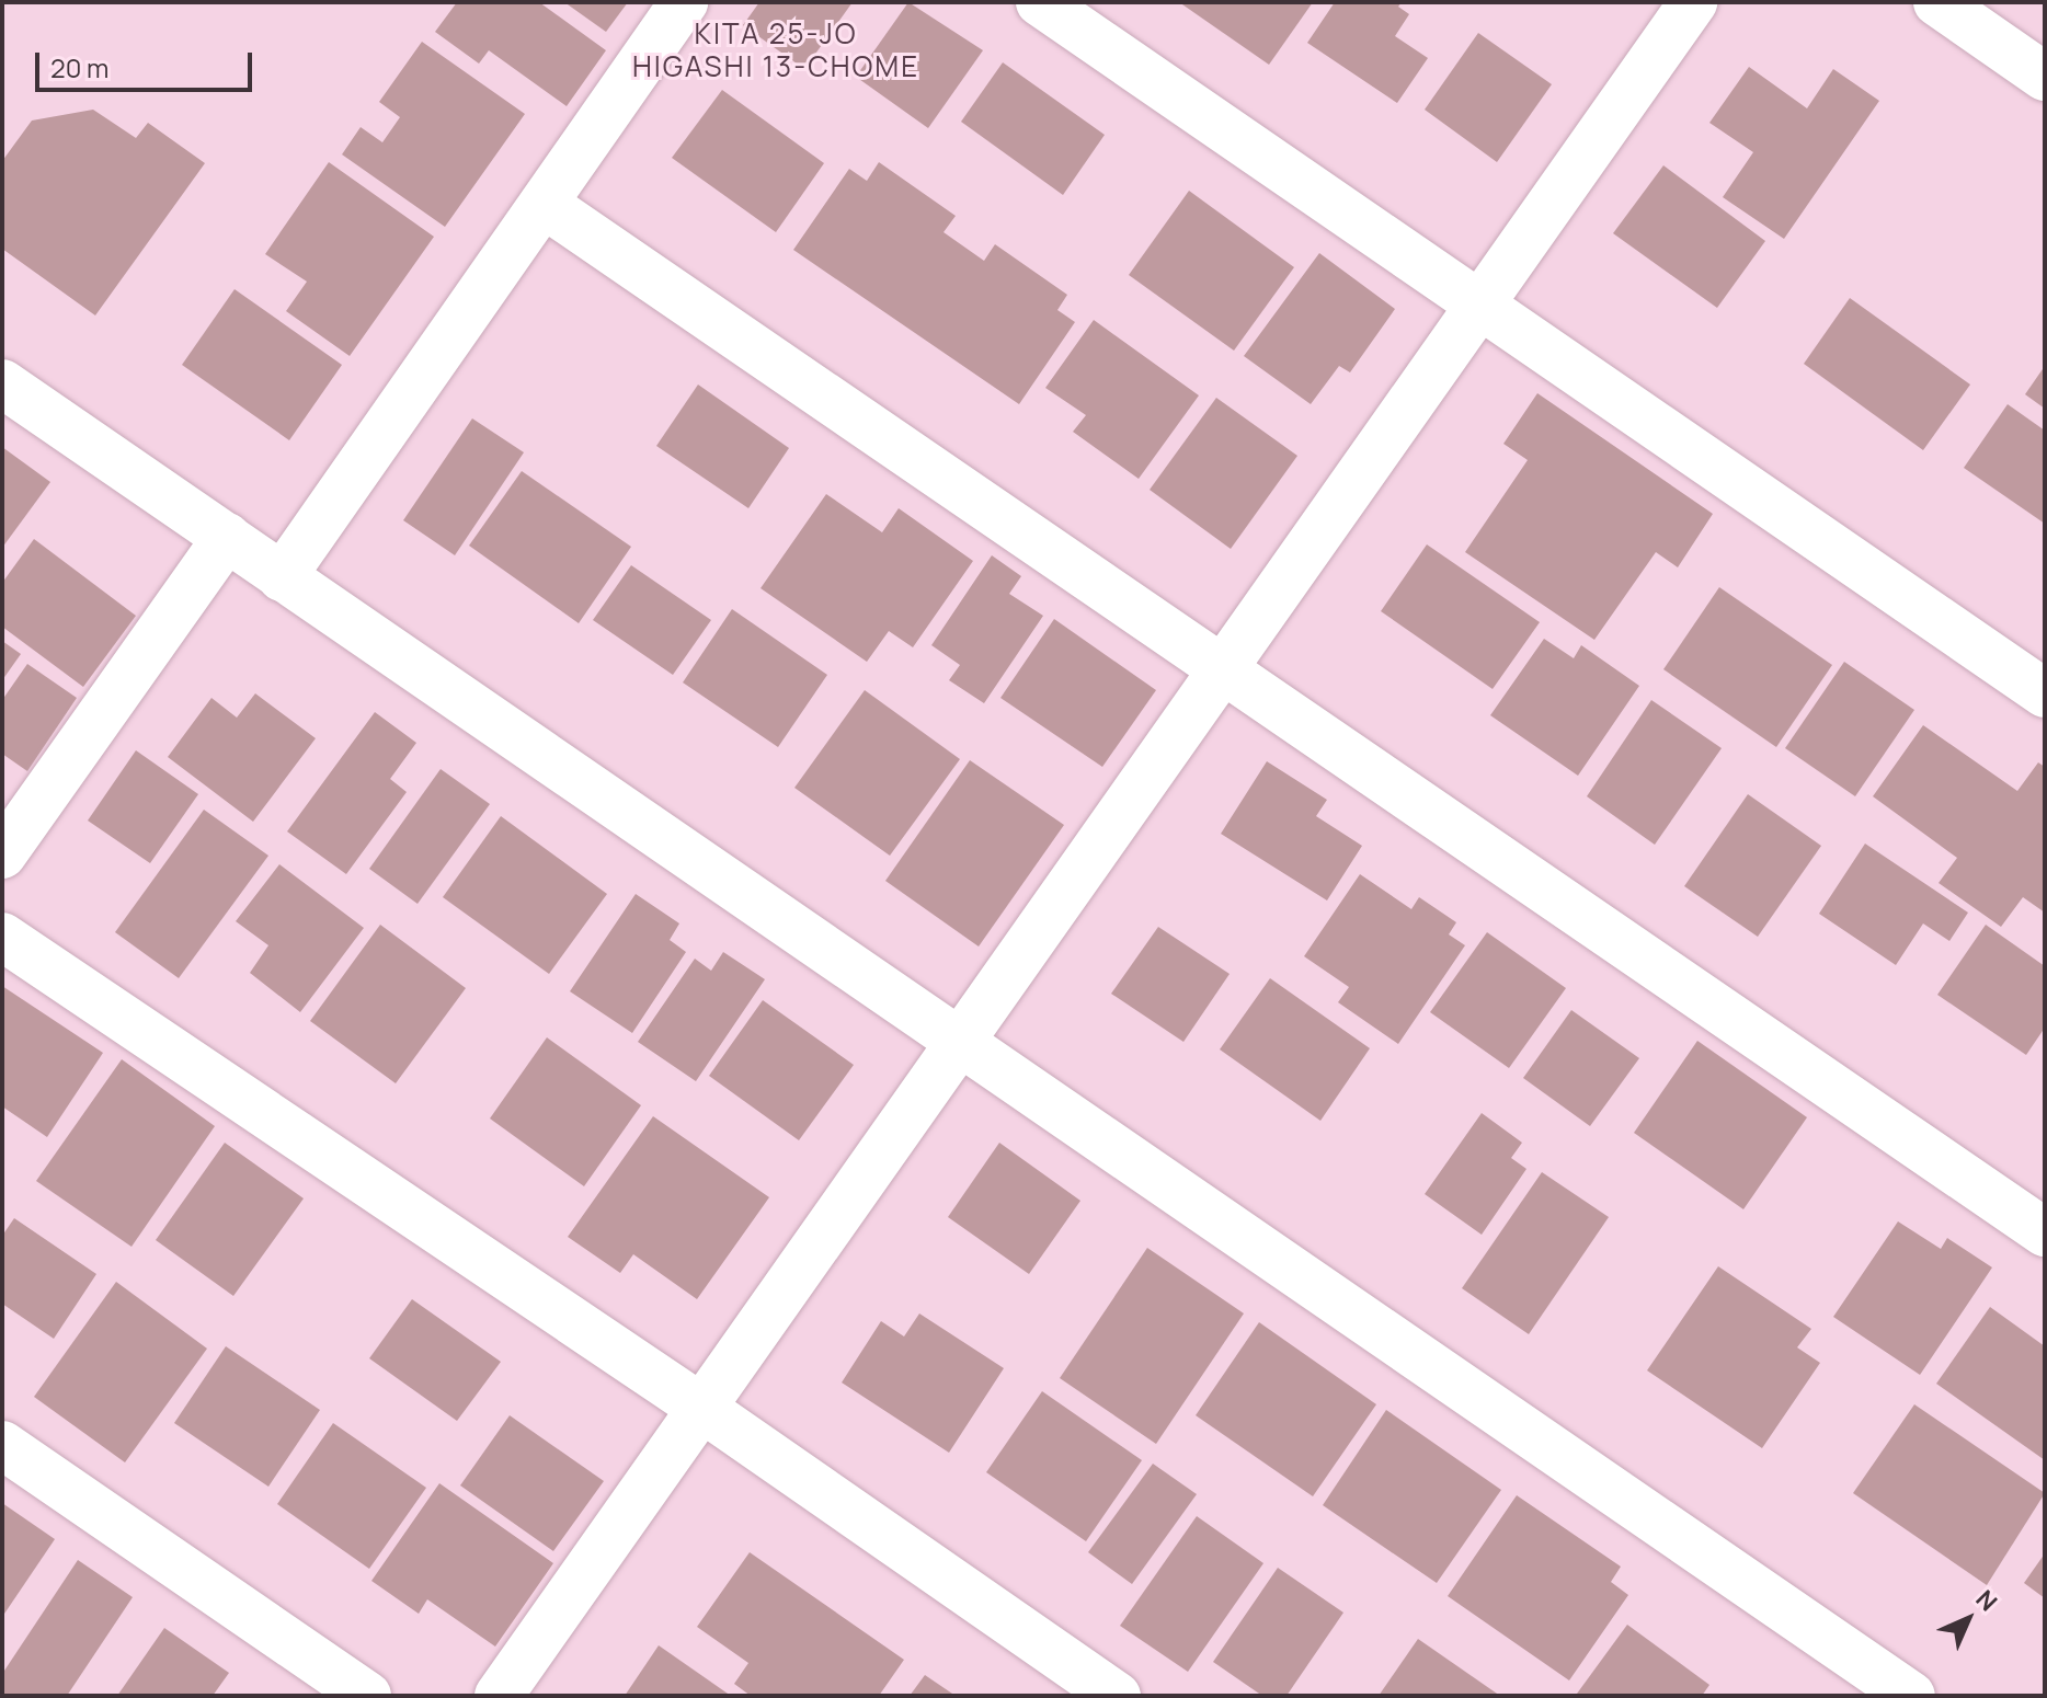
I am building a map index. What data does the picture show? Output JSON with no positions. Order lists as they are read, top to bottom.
{
  "districts": ["KITA 25-JO HIGASHI 13-CHOME"],
  "scale_bar": "20 m",
  "north": "top right"
}
